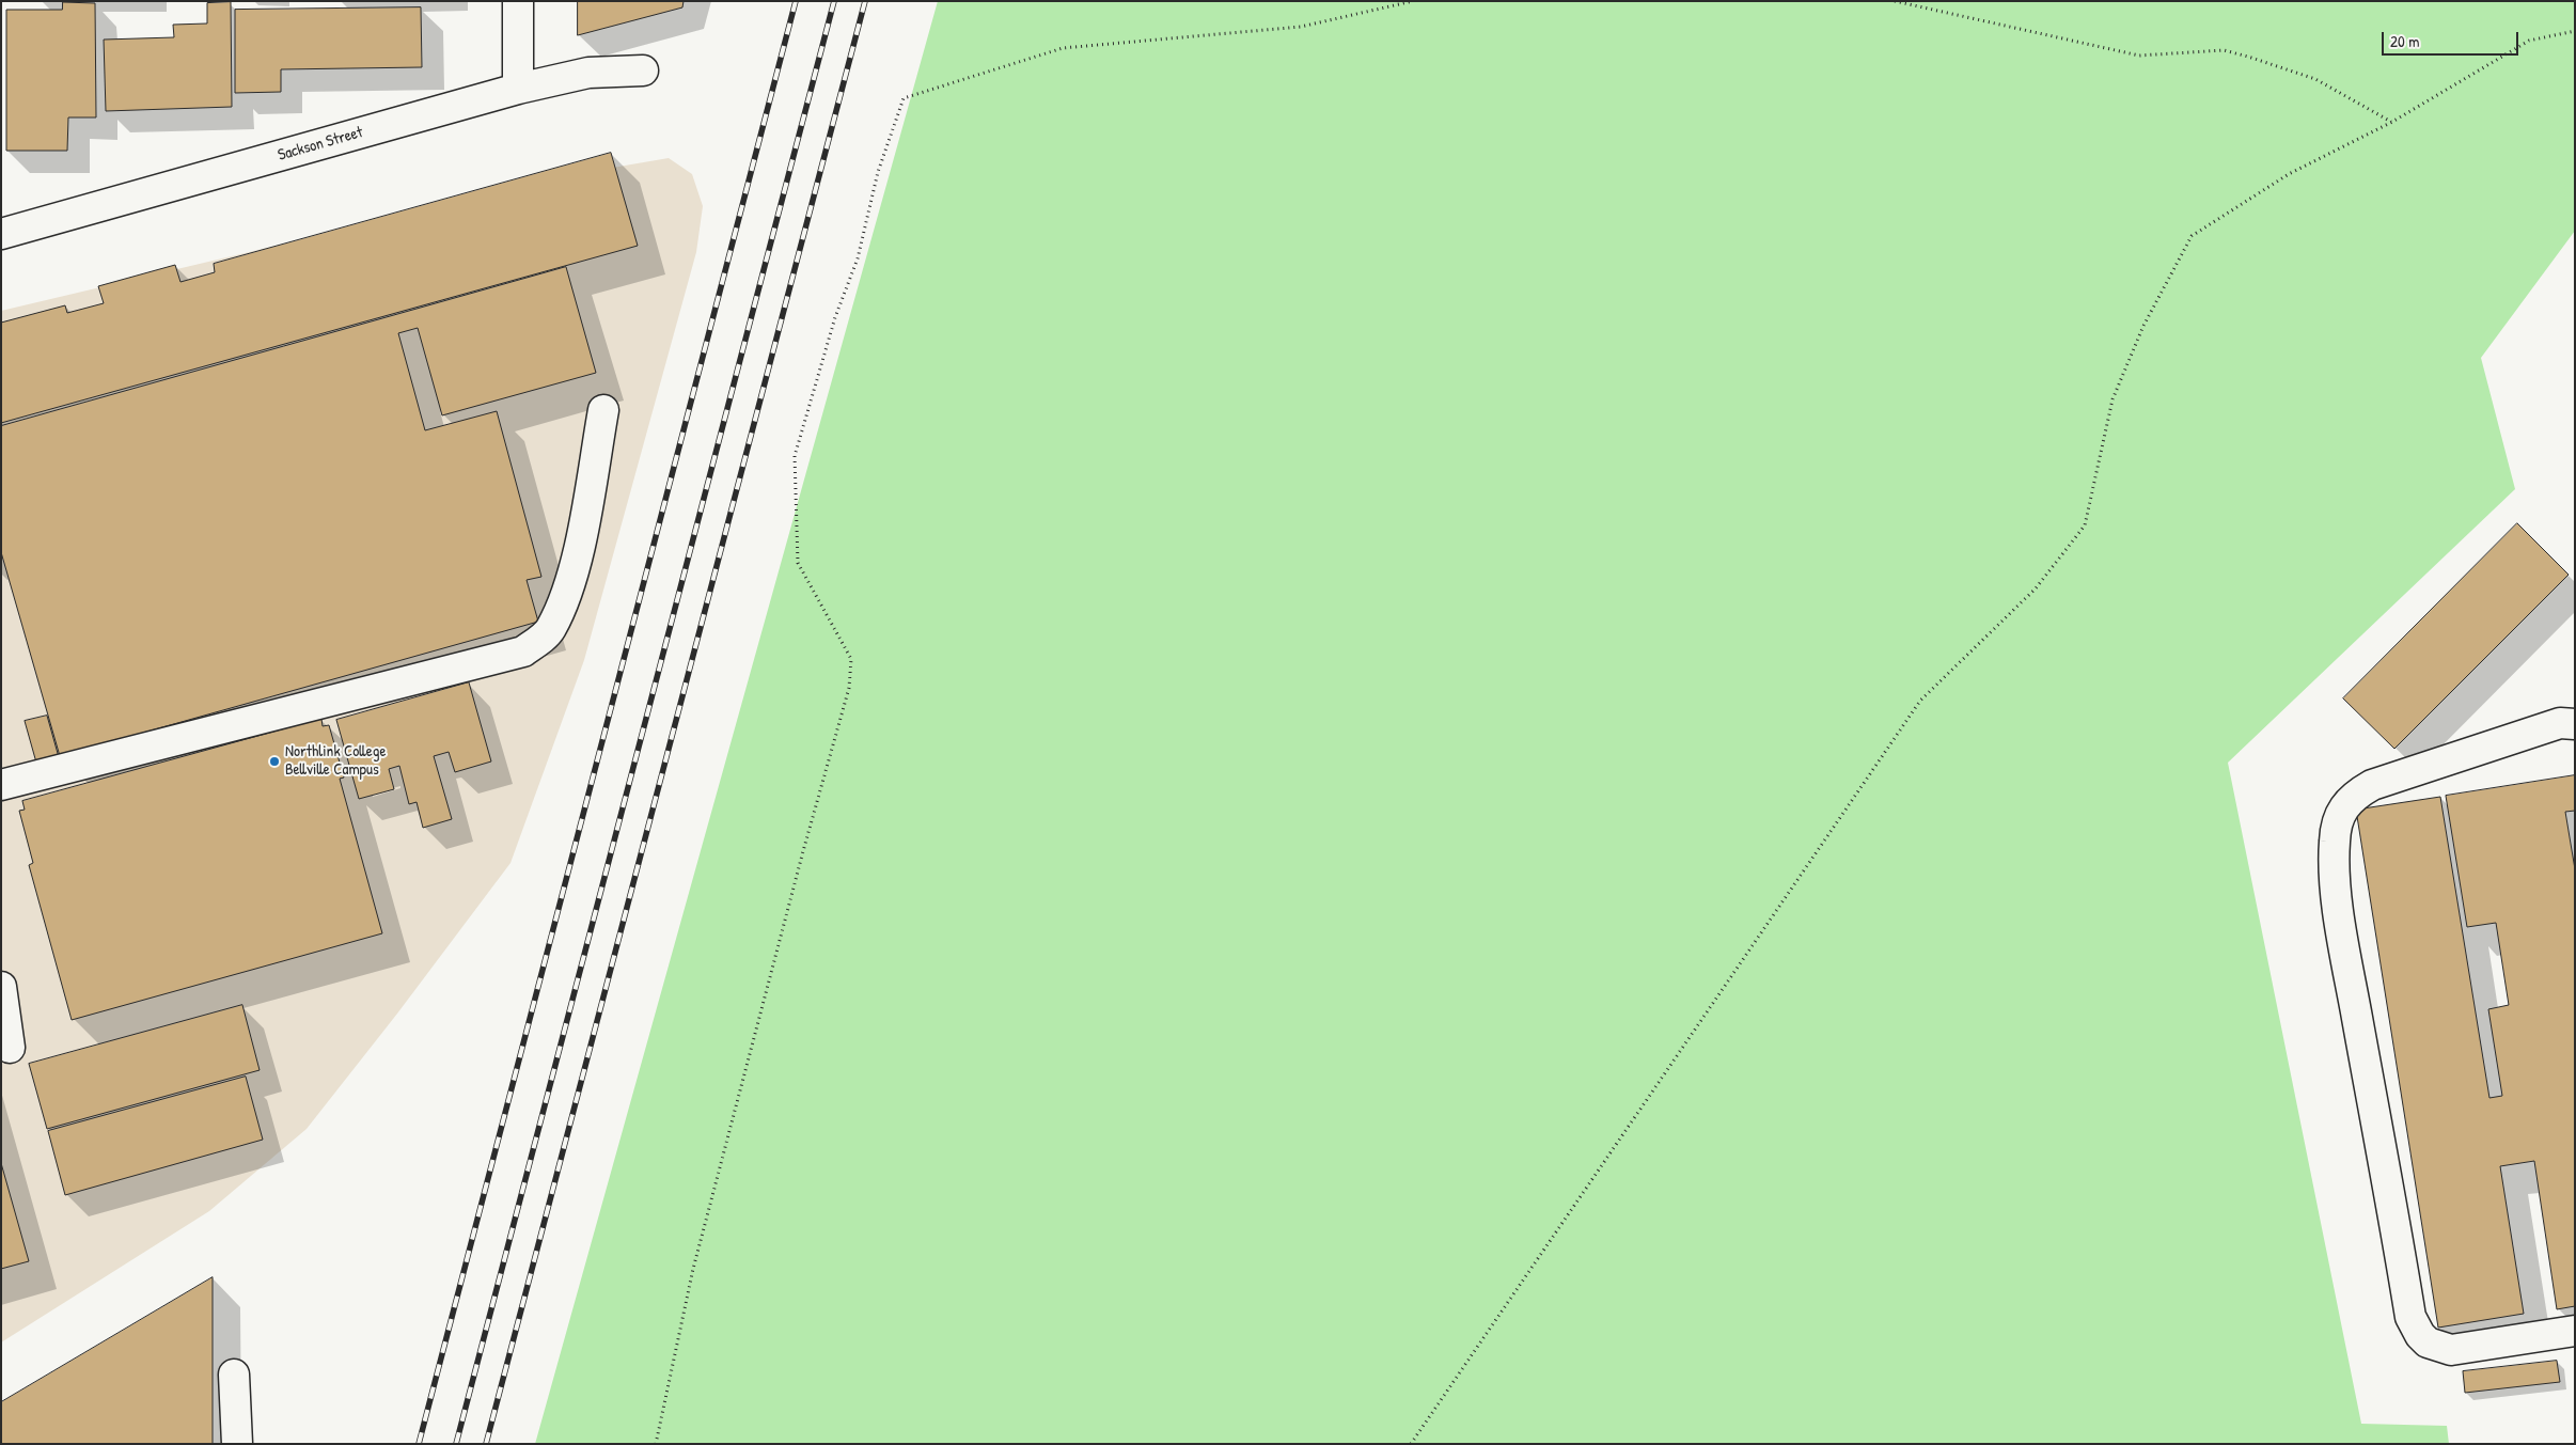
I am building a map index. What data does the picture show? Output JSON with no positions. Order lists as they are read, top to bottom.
{
  "streets": {
    "street": ["Sackson Street"]
  },
  "places": ["Northlink College Bellville Campus"],
  "scale_bar": "20 m"
}
